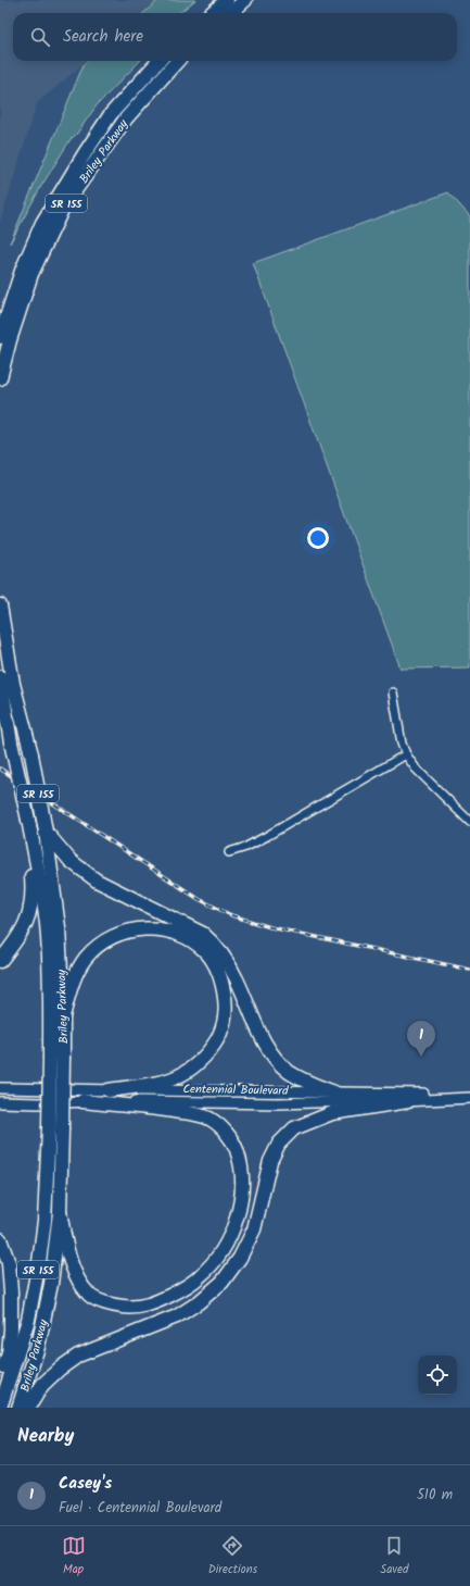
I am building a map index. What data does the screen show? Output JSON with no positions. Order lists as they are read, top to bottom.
{
  "streets": {
    "highway": ["Briley Parkway", "SR 155"],
    "main road": ["Centennial Boulevard"]
  },
  "page": {
    "search": "Search here",
    "pins": "1",
    "heading": "Nearby",
    "list": [
      {
        "mark": "1",
        "name": "Casey's",
        "note": "Fuel · Centennial Boulevard",
        "value": "510 m"
      }
    ],
    "nav": ["Map", "Directions", "Saved"]
  }
}
